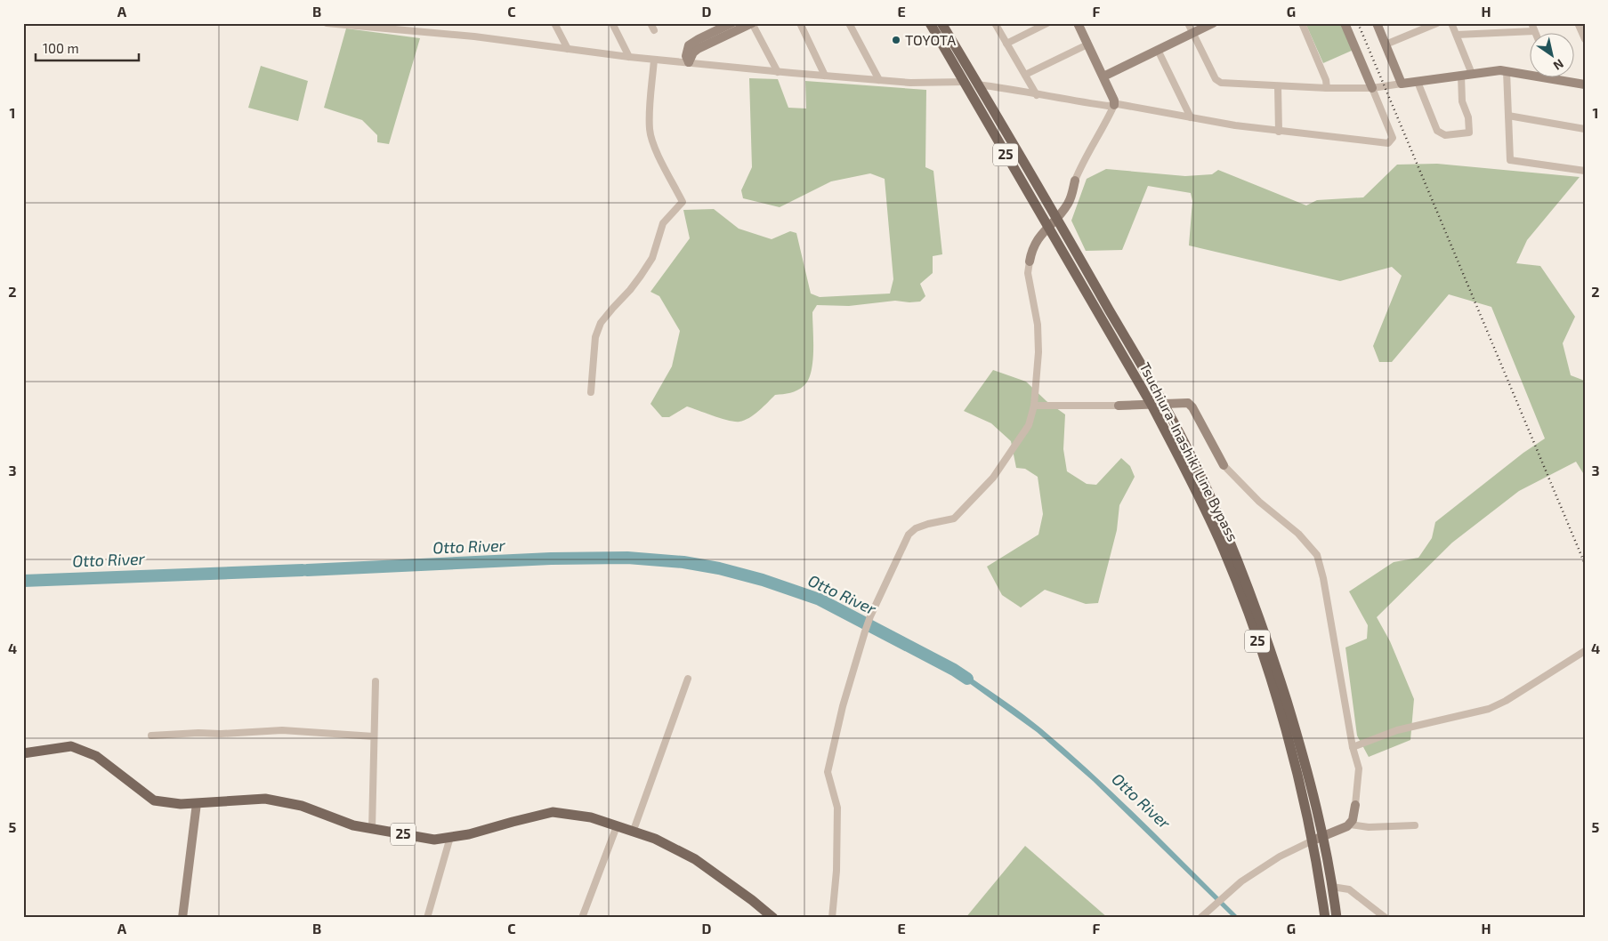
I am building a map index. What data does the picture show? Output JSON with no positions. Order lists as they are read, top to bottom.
{
  "streets": {
    "main road": ["25", "Tsuchiura-Inashiki Line Bypass"]
  },
  "crossings": [
    ["25", "Tsuchiura-Inashiki Line Bypass"]
  ],
  "water": ["Otto River"],
  "places": ["TOYOTA"],
  "scale_bar": "100 m",
  "north": "bottom right",
  "grid": {
    "columns": [
      "A",
      "B",
      "C",
      "D",
      "E",
      "F",
      "G",
      "H"
    ],
    "rows": [
      "1",
      "2",
      "3",
      "4",
      "5"
    ]
  }
}
